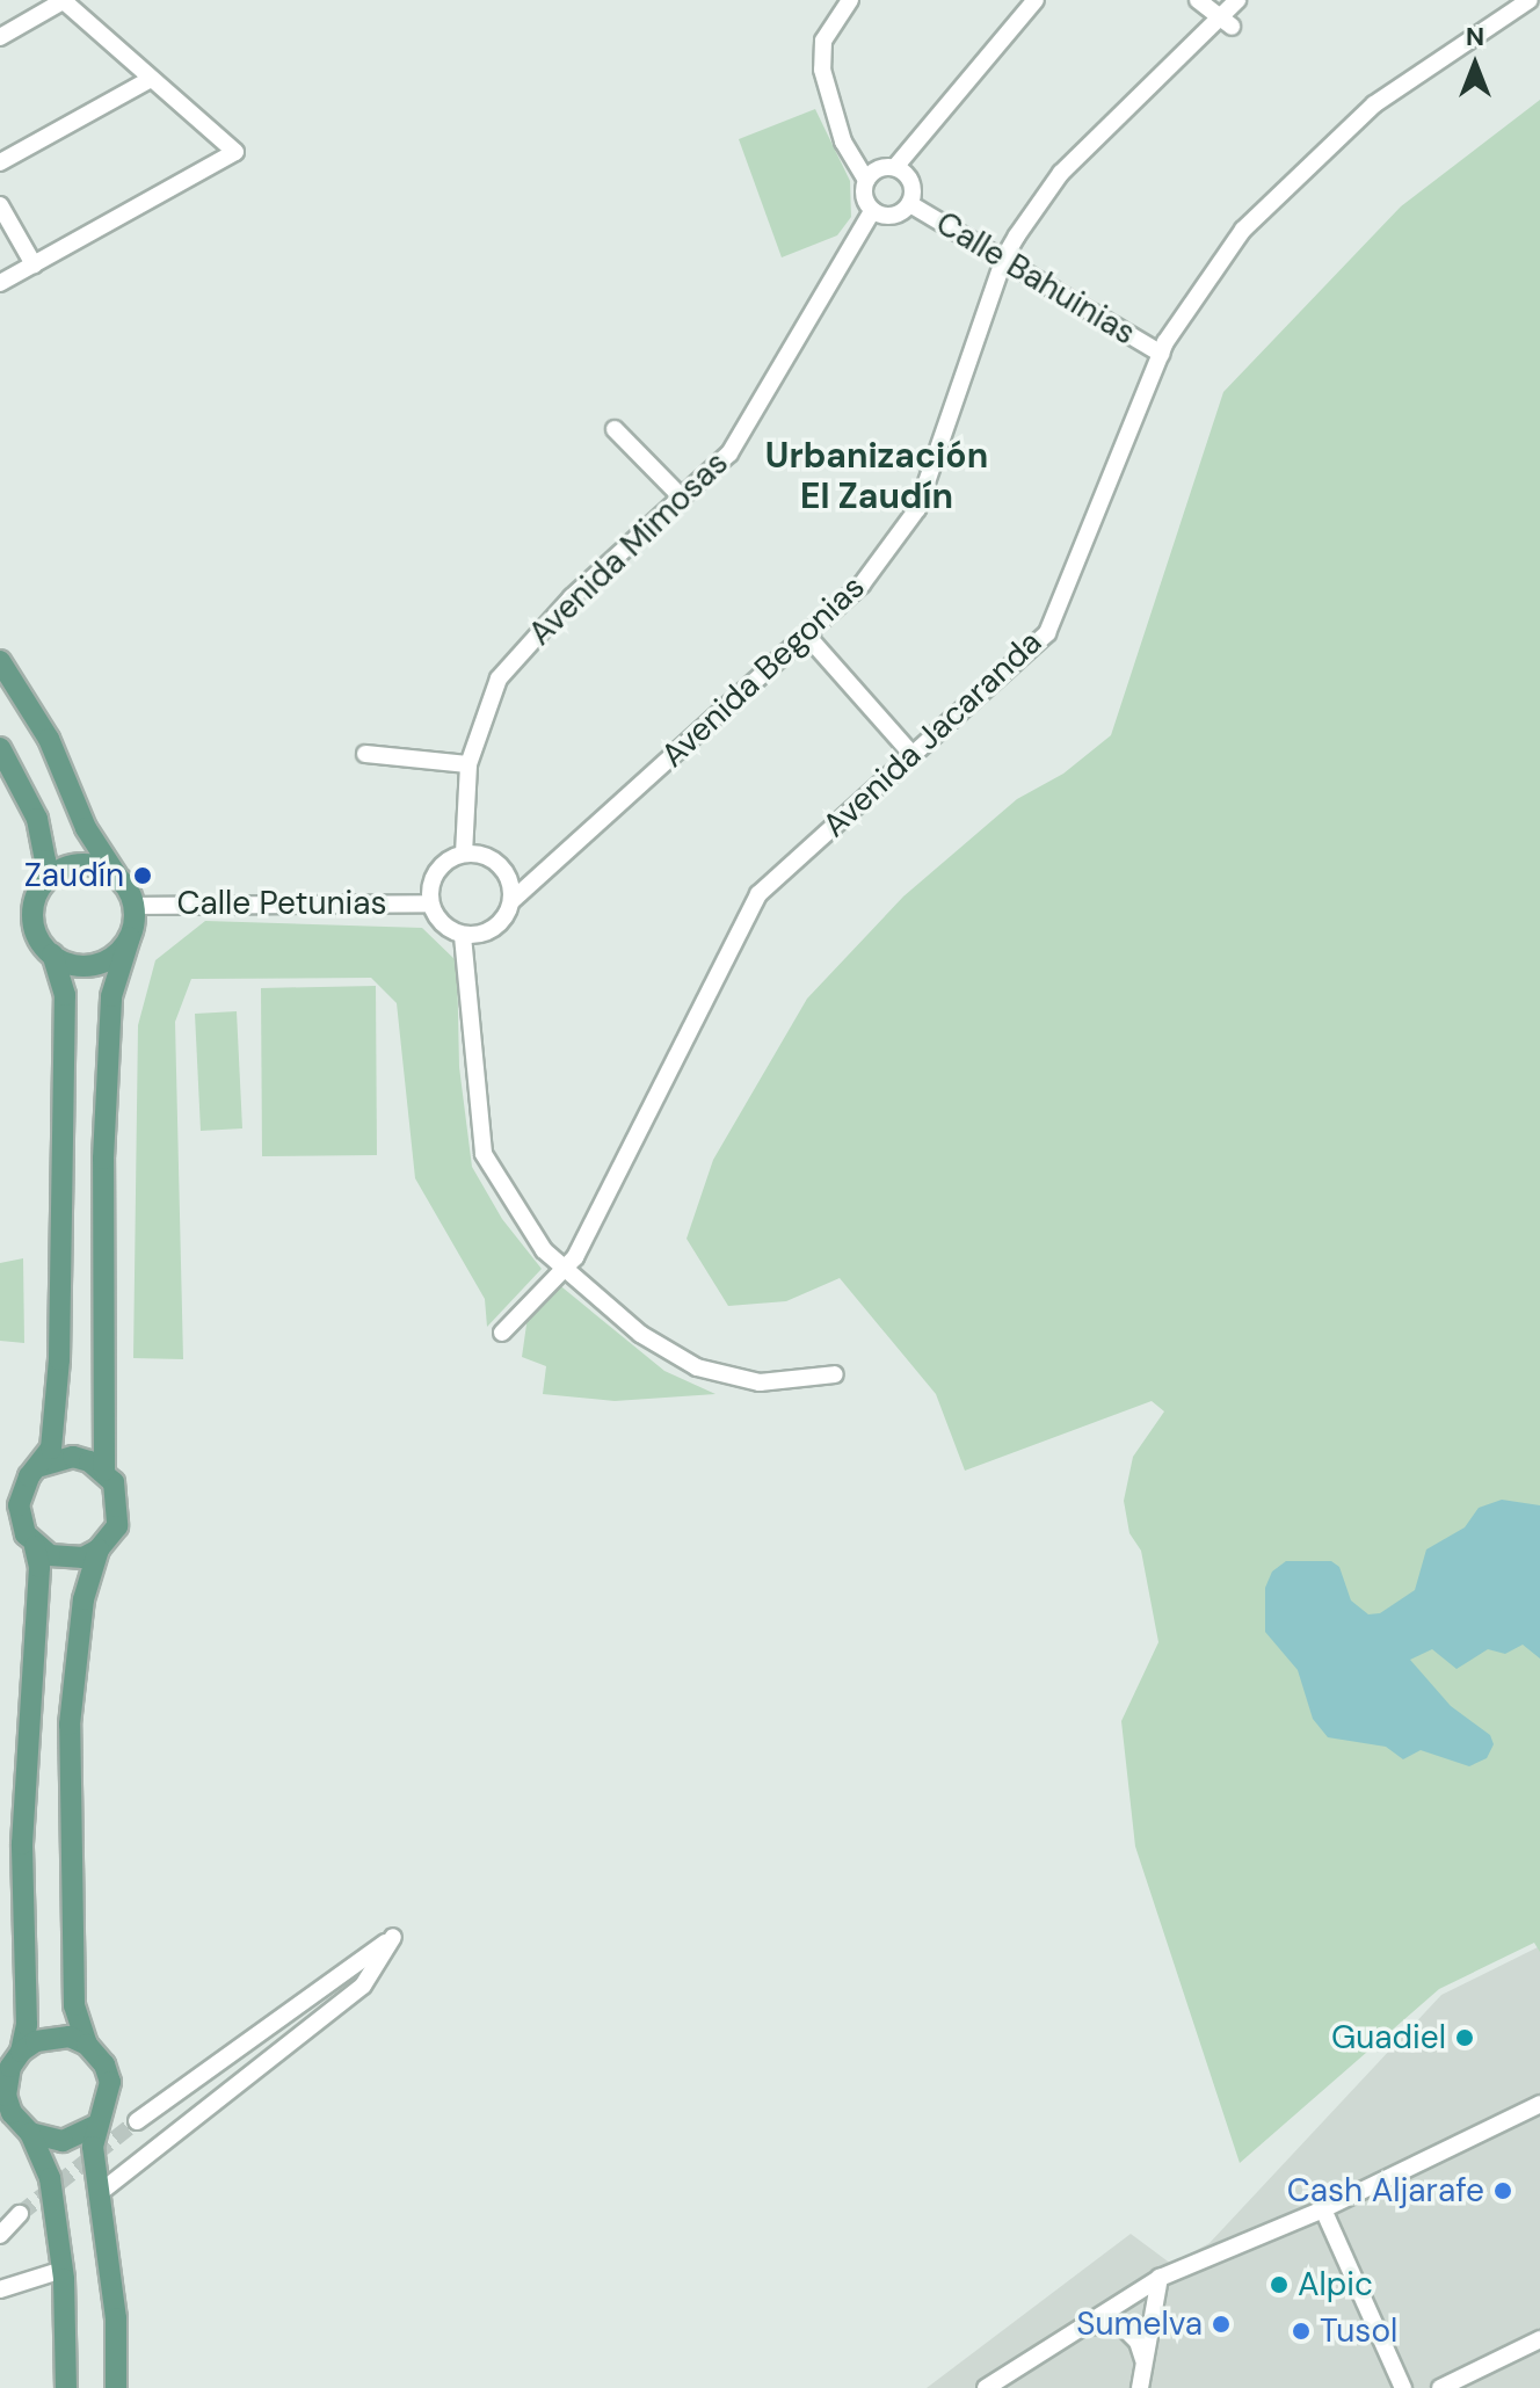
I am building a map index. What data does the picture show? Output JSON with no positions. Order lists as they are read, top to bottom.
{
  "streets": {
    "street": [
      "Calle Bahuinias",
      "Avenida Mimosas",
      "Avenida Begonias",
      "Avenida Jacaranda",
      "Calle Petunias"
    ]
  },
  "crossings": [
    ["Calle Bahuinias", "Avenida Mimosas"],
    ["Calle Bahuinias", "Avenida Begonias"],
    ["Calle Bahuinias", "Avenida Jacaranda"],
    ["Avenida Mimosas", "Avenida Begonias"],
    ["Avenida Mimosas", "Calle Petunias"],
    ["Avenida Begonias", "Calle Petunias"]
  ],
  "districts": ["Urbanización El Zaudín"],
  "places": [
    "Zaudín",
    "Guadiel",
    "Cash Aljarafe",
    "Alpic",
    "Sumelva",
    "Tusol"
  ],
  "north": "top"
}
